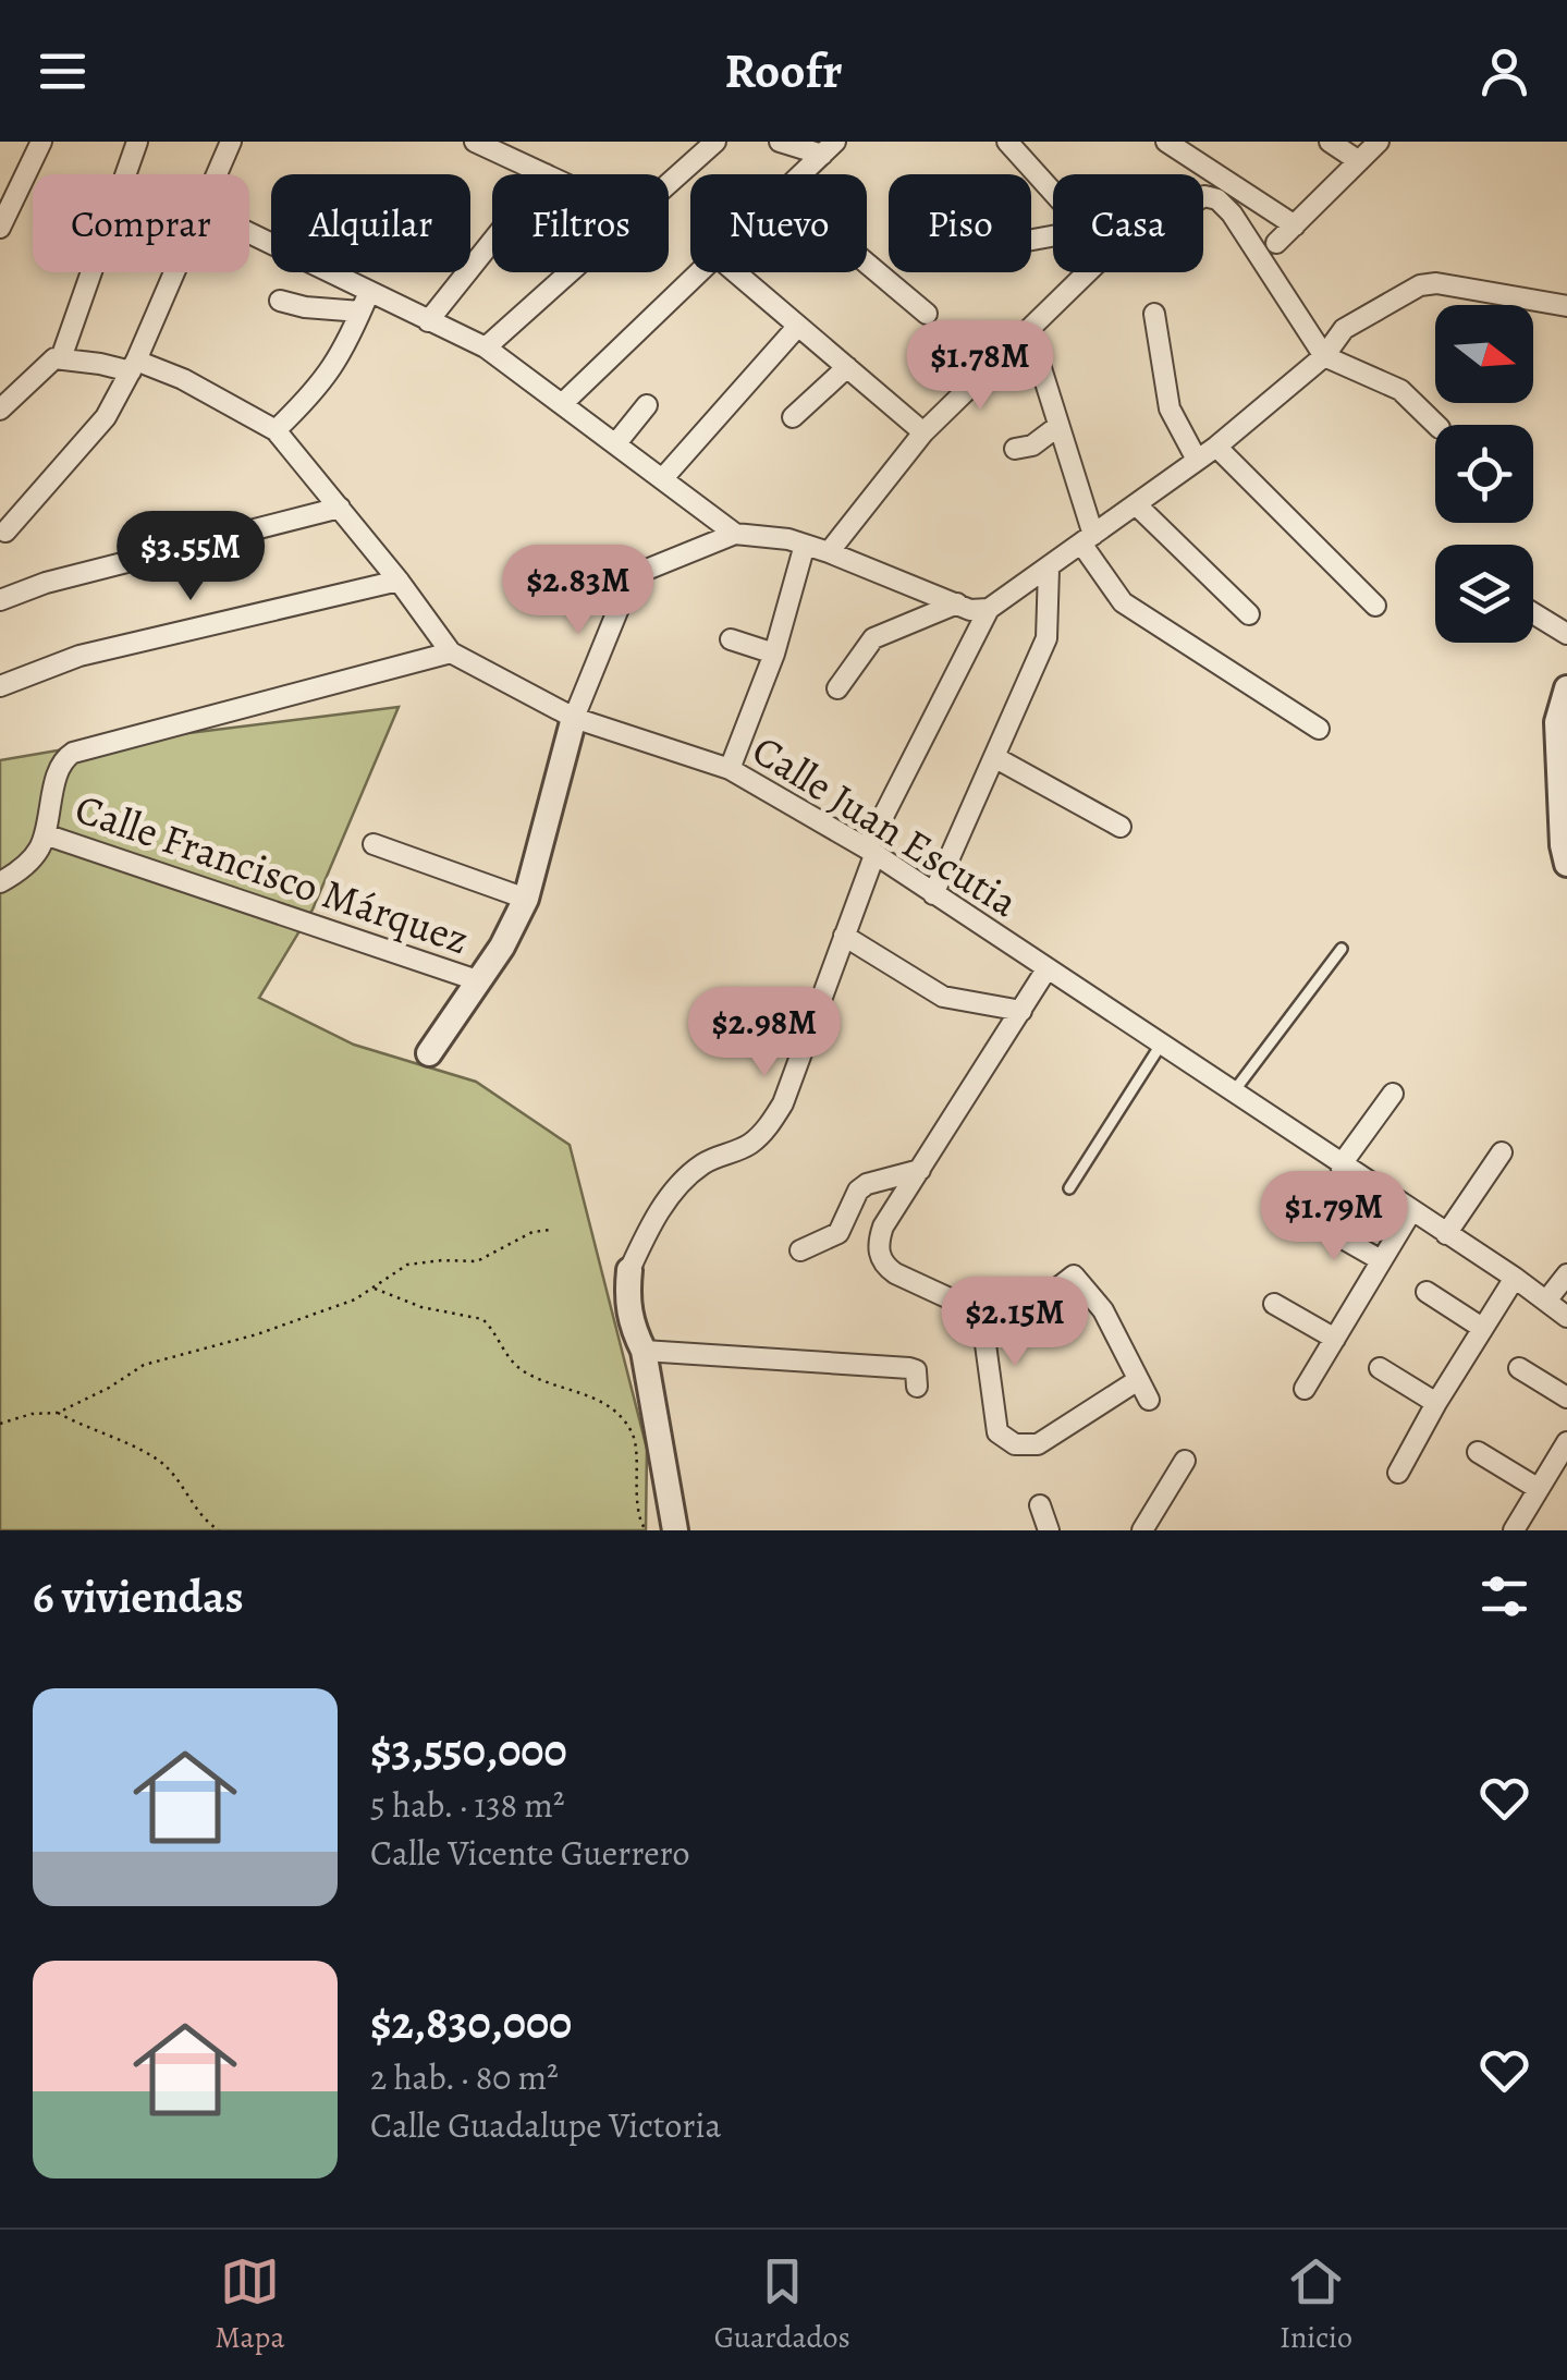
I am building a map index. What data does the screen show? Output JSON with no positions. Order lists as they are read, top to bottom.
{
  "streets": {
    "street": ["Calle Juan Escutia", "Calle Francisco Márquez"]
  },
  "north": "right",
  "page": {
    "header": "Roofr",
    "chip": [
      "Comprar",
      "Alquilar",
      "Filtros",
      "Nuevo",
      "Piso",
      "Casa"
    ],
    "price": [
      "$1.78M",
      "$3.55M",
      "$2.83M",
      "$2.98M",
      "$1.79M",
      "$2.15M"
    ],
    "heading": "6 viviendas",
    "list": [
      {
        "name": "$3,550,000",
        "note": "5 hab. · 138 m² · Calle Vicente Guerrero"
      },
      {
        "name": "$2,830,000",
        "note": "2 hab. · 80 m² · Calle Guadalupe Victoria"
      }
    ],
    "tabs": ["Mapa", "Guardados", "Inicio"]
  }
}
